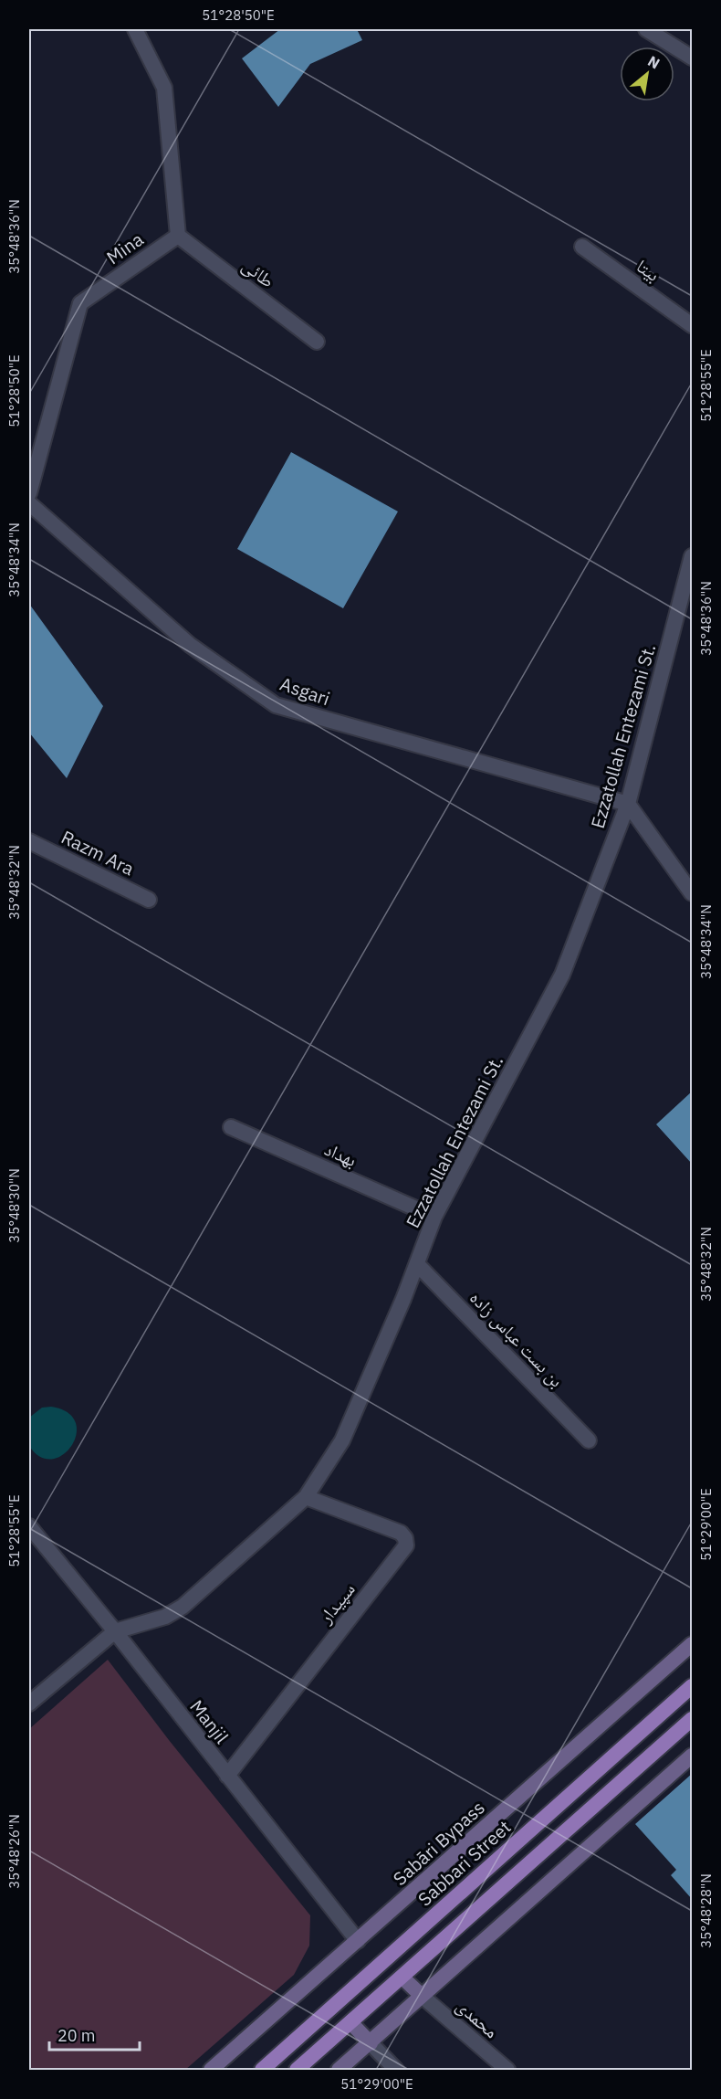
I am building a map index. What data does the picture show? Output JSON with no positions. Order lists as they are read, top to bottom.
{
  "streets": {
    "main road": ["Sabāri Bypass", "Sabbari Street"],
    "street": [
      "Mina",
      "بیتا",
      "طائی",
      "Asgari",
      "Ezzatollah Entezami St.",
      "Razm Ara",
      "بهداد",
      "بن بست عباس زاده",
      "سپیدار",
      "Manjil",
      "محمدی"
    ]
  },
  "crossings": [
    ["Mina", "طائی"],
    ["Asgari", "Ezzatollah Entezami St."],
    ["Ezzatollah Entezami St.", "بهداد"],
    ["Ezzatollah Entezami St.", "بن بست عباس زاده"],
    ["Ezzatollah Entezami St.", "سپیدار"],
    ["Ezzatollah Entezami St.", "Manjil"],
    ["سپیدار", "Manjil"],
    ["Manjil", "Sabāri Bypass"]
  ],
  "scale_bar": "20 m",
  "north": "top right",
  "coordinates": [
    "51°28'50\"E",
    "35°48'36\"N",
    "51°28'55\"E",
    "35°48'34\"N",
    "35°48'32\"N",
    "35°48'30\"N",
    "51°29'00\"E",
    "35°48'26\"N",
    "35°48'28\"N"
  ]
}
